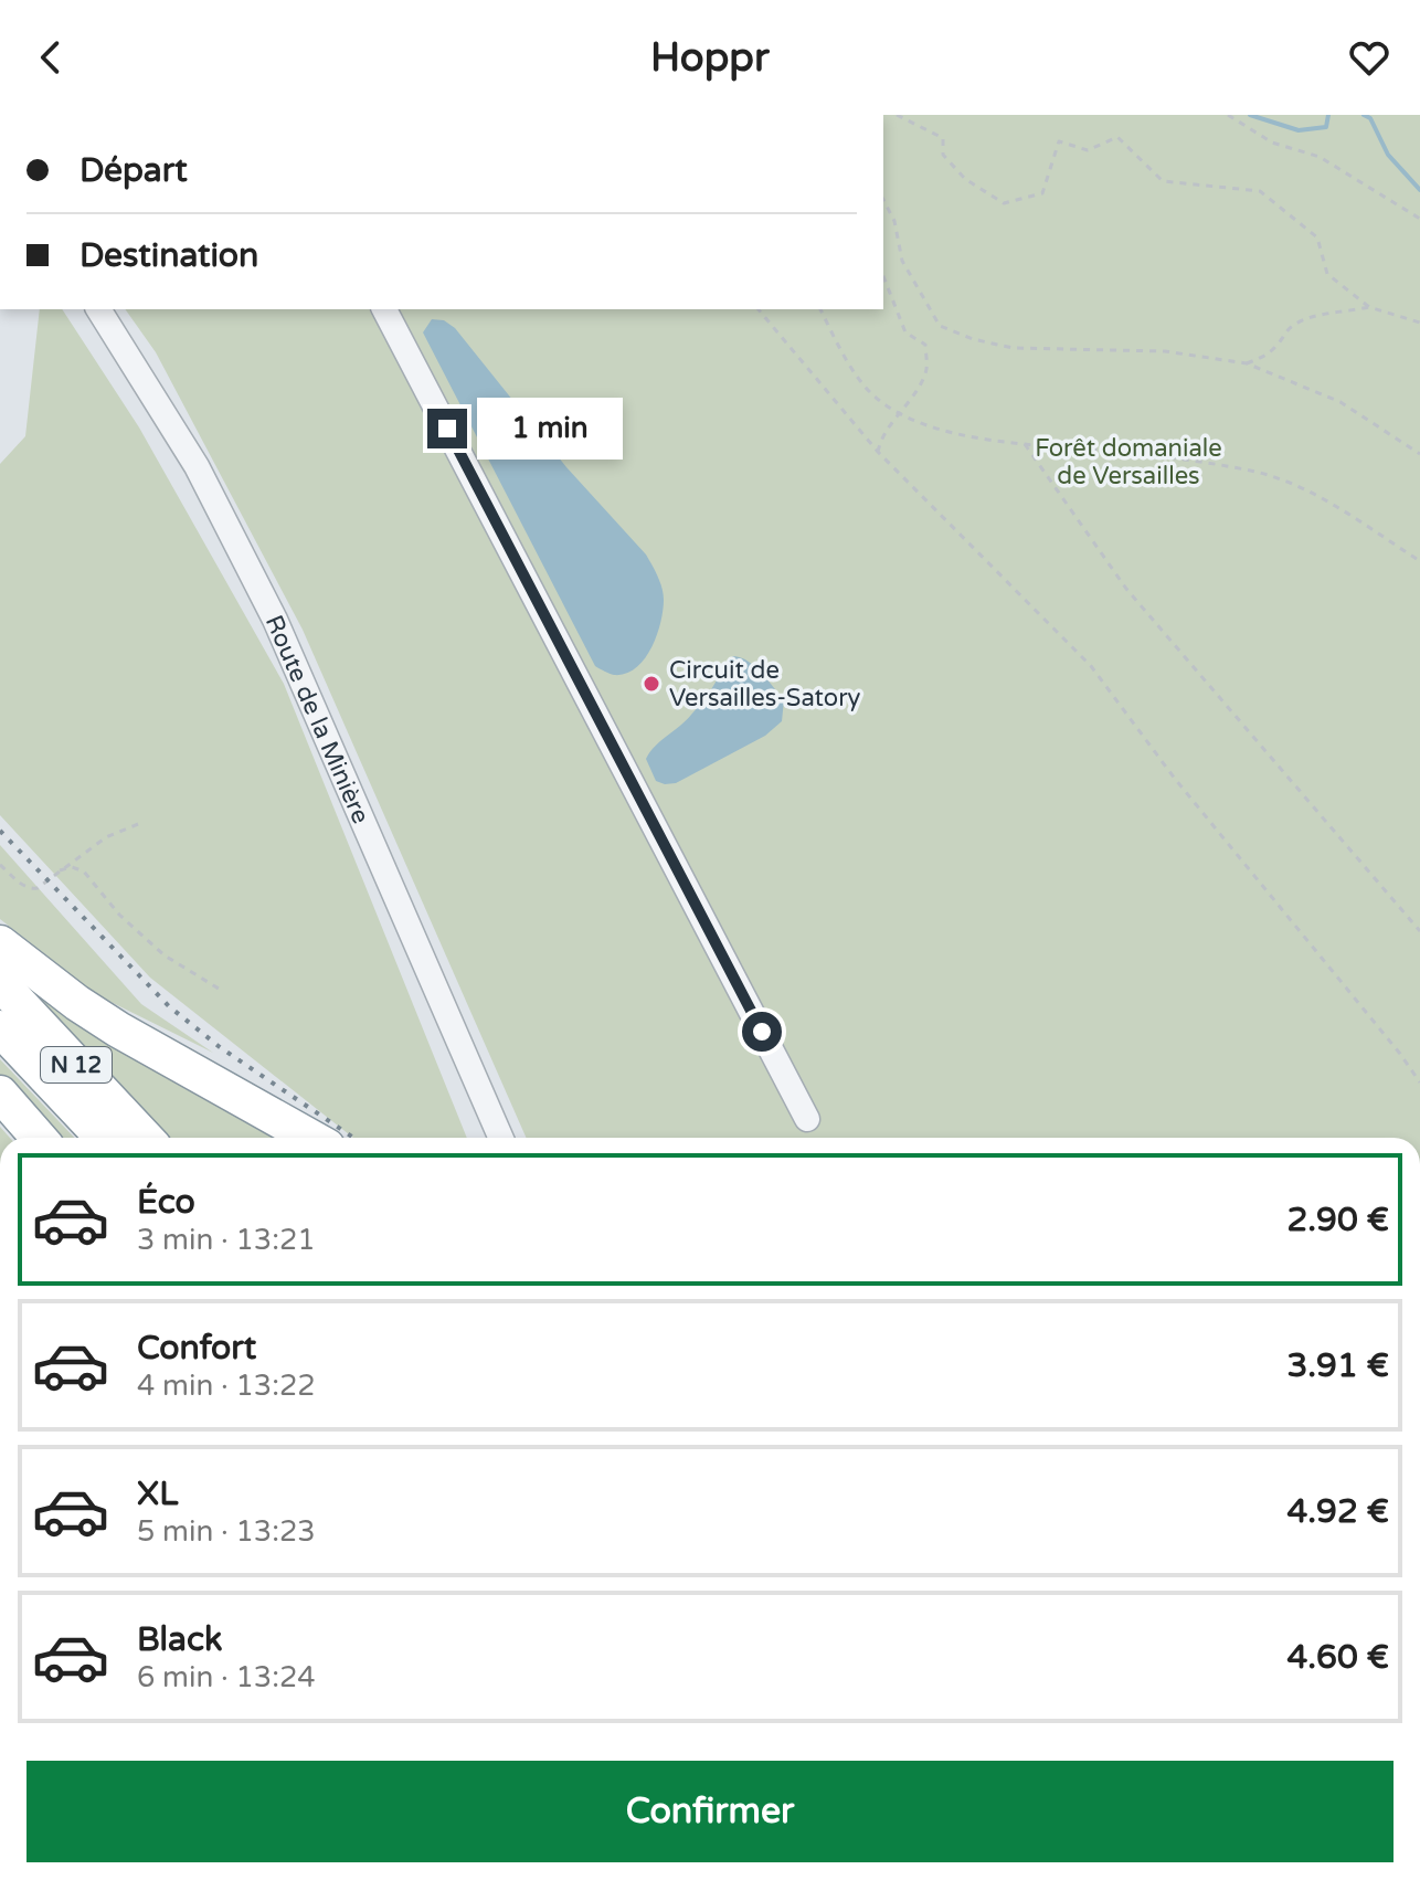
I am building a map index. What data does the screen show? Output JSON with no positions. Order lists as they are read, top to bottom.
{
  "streets": {
    "highway": ["N 12"],
    "street": ["Route de la Minière"]
  },
  "parks": ["Forêt domaniale de Versailles"],
  "places": ["Circuit de Versailles-Satory"],
  "page": {
    "header": "Hoppr",
    "banner": ["Départ", "Destination"],
    "bubble": "1 min",
    "list": [
      {
        "name": "Éco",
        "note": "3 min · 13:21",
        "value": "2.90 €"
      },
      {
        "name": "Confort",
        "note": "4 min · 13:22",
        "value": "3.91 €"
      },
      {
        "name": "XL",
        "note": "5 min · 13:23",
        "value": "4.92 €"
      },
      {
        "name": "Black",
        "note": "6 min · 13:24",
        "value": "4.60 €"
      }
    ],
    "buttons": "Confirmer"
  }
}
